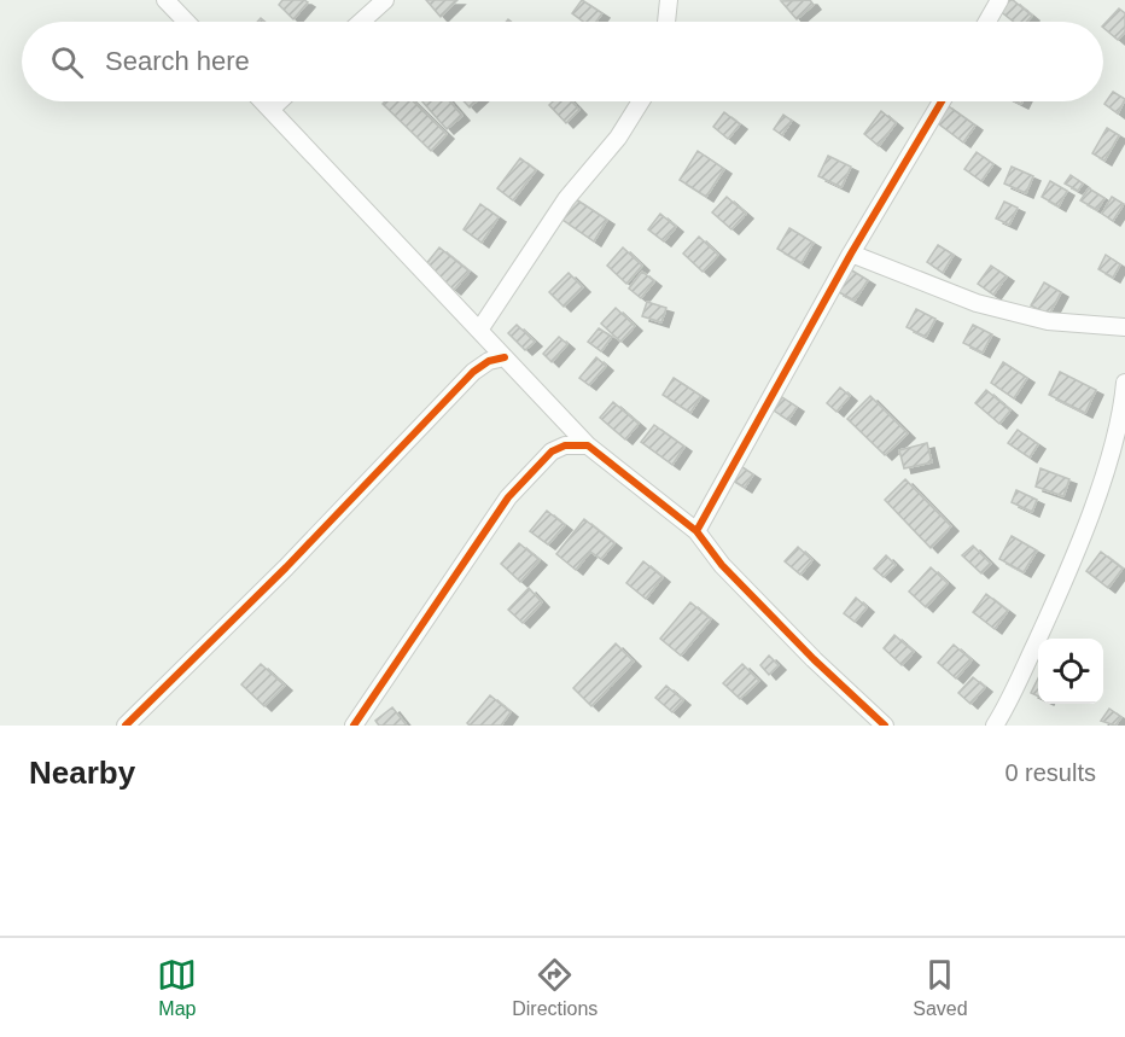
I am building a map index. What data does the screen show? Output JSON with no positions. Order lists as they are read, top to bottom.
{
  "page": {
    "search": "Search here",
    "heading": ["Nearby", "0 results"],
    "nav": ["Map", "Directions", "Saved"]
  }
}
